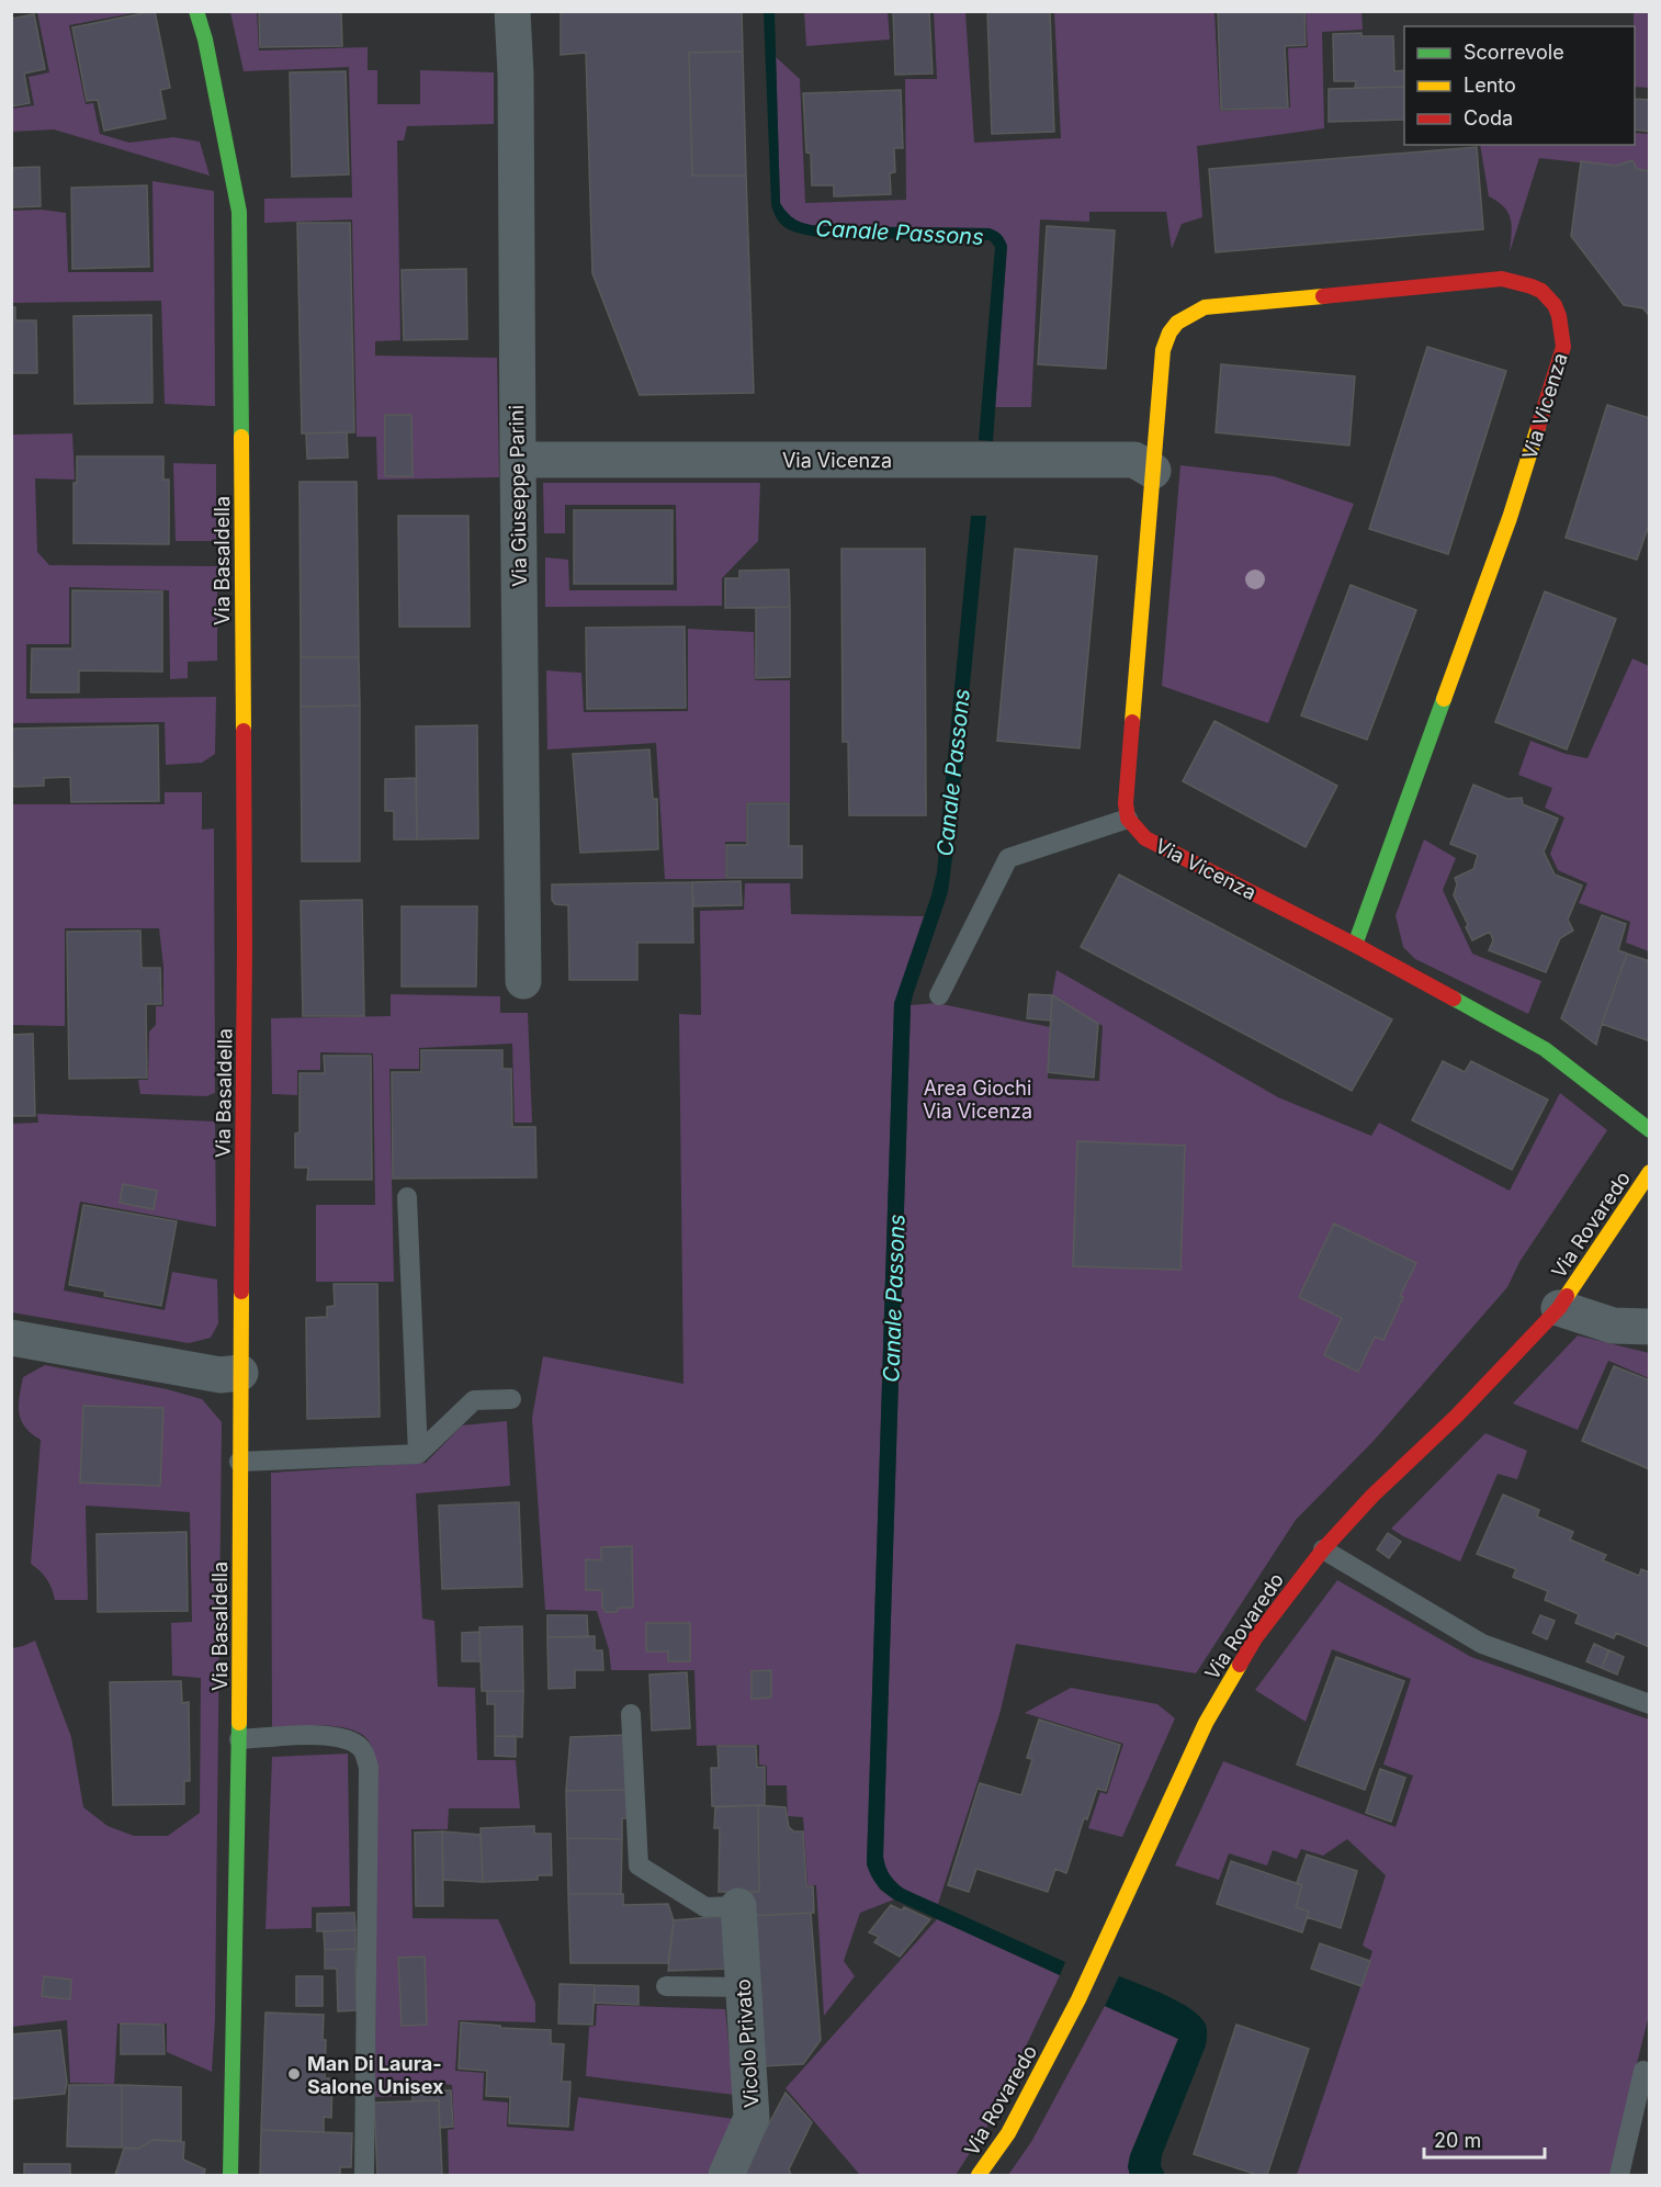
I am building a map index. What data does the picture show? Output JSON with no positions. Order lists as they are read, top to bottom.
{
  "streets": {
    "street": [
      "Via Vicenza",
      "Via Giuseppe Parini",
      "Via Basaldella",
      "Via Rovaredo",
      "Vicolo Privato"
    ]
  },
  "crossings": [
    ["Via Vicenza", "Via Giuseppe Parini"]
  ],
  "water": ["Canale Passons"],
  "parks": ["Area Giochi Via Vicenza"],
  "places": ["Man Di Laura- Salone Unisex"],
  "legend": ["Scorrevole", "Lento", "Coda"],
  "scale_bar": "20 m"
}
